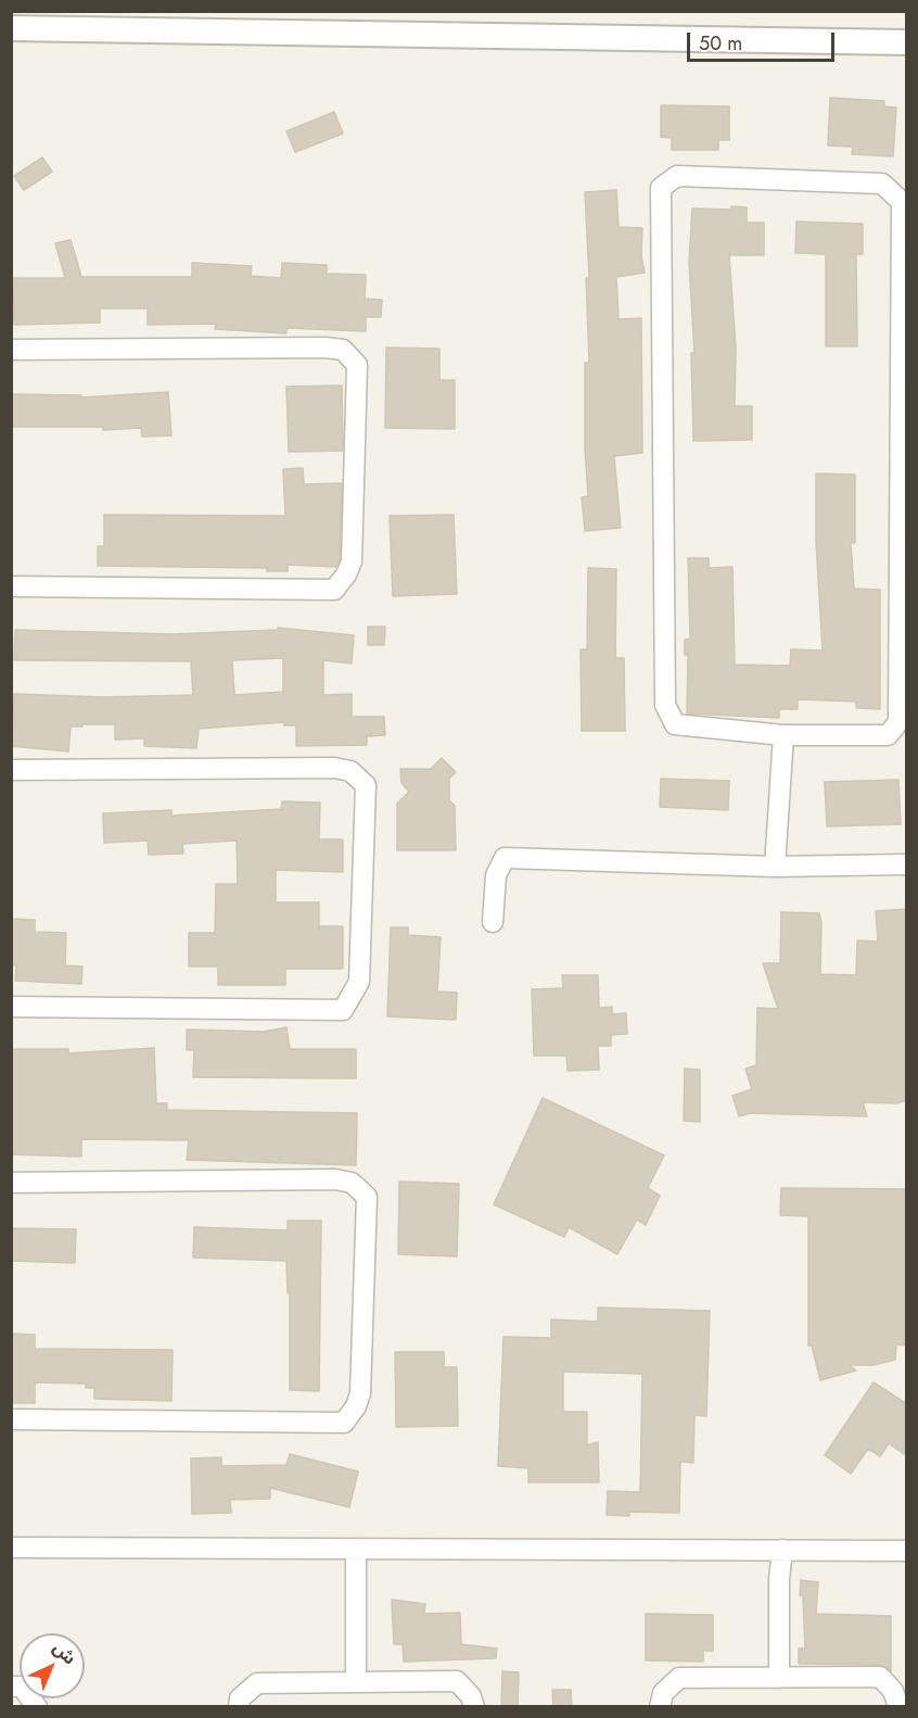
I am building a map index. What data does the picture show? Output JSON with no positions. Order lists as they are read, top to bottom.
{
  "scale_bar": "50 m",
  "north": "top right"
}
